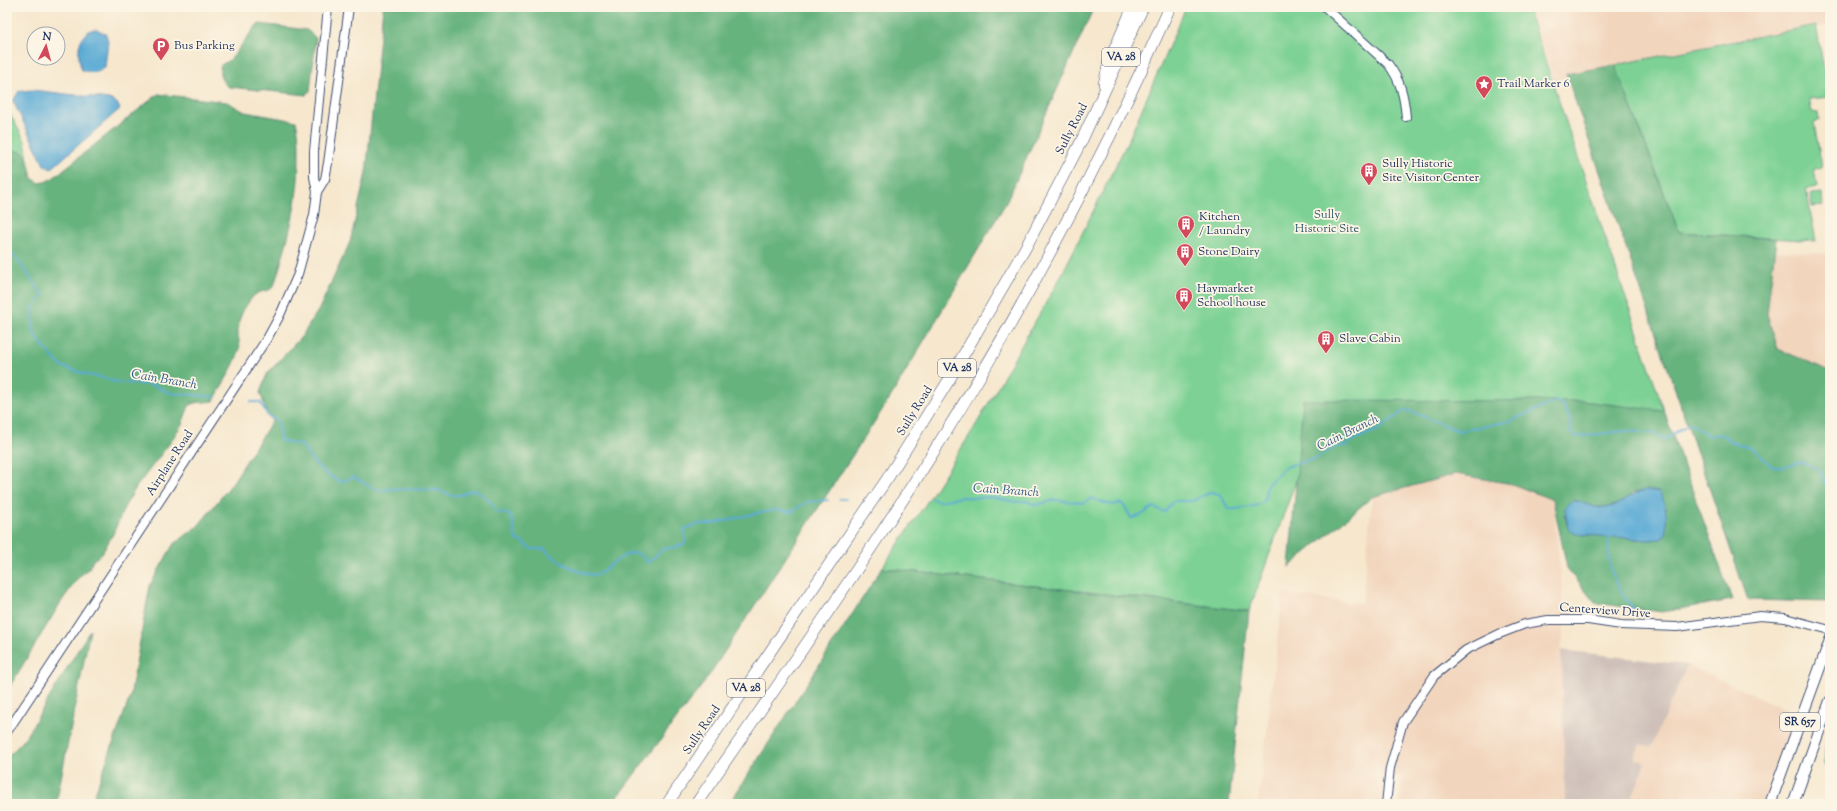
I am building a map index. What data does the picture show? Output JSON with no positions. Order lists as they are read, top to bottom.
{
  "streets": {
    "highway": ["VA 28", "Sully Road"],
    "main road": ["SR 657"],
    "street": ["Airplane Road", "Centerview Drive"]
  },
  "water": ["Cain Branch"],
  "parks": ["Sully Historic Site"],
  "places": {
    "parking": ["Bus Parking"],
    "place": ["Trail Marker 6"],
    "building": [
      "Sully Historic Site Visitor Center",
      "Kitchen / Laundry",
      "Stone Dairy",
      "Haymarket School house",
      "Slave Cabin"
    ]
  },
  "north": "top"
}
